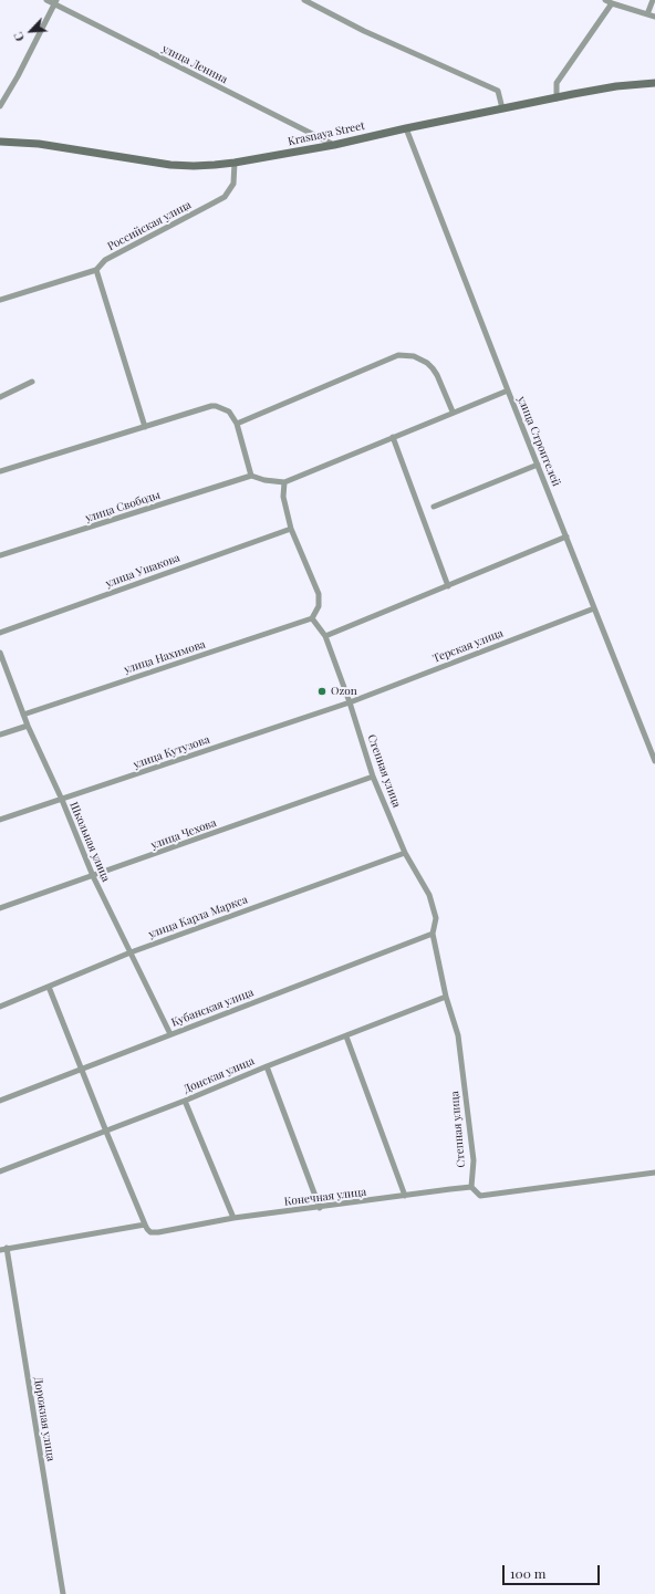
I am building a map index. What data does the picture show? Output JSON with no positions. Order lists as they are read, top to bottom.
{
  "streets": {
    "main road": ["Krasnaya Street"],
    "street": [
      "улица Ленина",
      "Российская улица",
      "улица Строителей",
      "улица Свободы",
      "улица Ушакова",
      "Терская улица",
      "улица Нахимова",
      "улица Кутузова",
      "Степная улица",
      "улица Чехова",
      "Школьная улица",
      "улица Карла Маркса",
      "Кубанская улица",
      "Донская улица",
      "Конечная улица",
      "Дорожная улица"
    ]
  },
  "crossings": [
    ["улица Ленина", "Krasnaya Street"],
    ["Krasnaya Street", "Российская улица"],
    ["Krasnaya Street", "улица Строителей"],
    ["улица Строителей", "Терская улица"],
    ["Терская улица", "улица Кутузова"],
    ["Терская улица", "Степная улица"],
    ["улица Нахимова", "Степная улица"],
    ["улица Нахимова", "Школьная улица"],
    ["улица Кутузова", "Степная улица"],
    ["улица Кутузова", "Школьная улица"],
    ["Степная улица", "улица Чехова"],
    ["Степная улица", "улица Карла Маркса"],
    ["Степная улица", "Кубанская улица"],
    ["Степная улица", "Донская улица"],
    ["Степная улица", "Конечная улица"],
    ["улица Чехова", "Школьная улица"],
    ["Школьная улица", "улица Карла Маркса"],
    ["Школьная улица", "Кубанская улица"]
  ],
  "places": ["Ozon"],
  "scale_bar": "100 m",
  "north": "bottom left"
}
